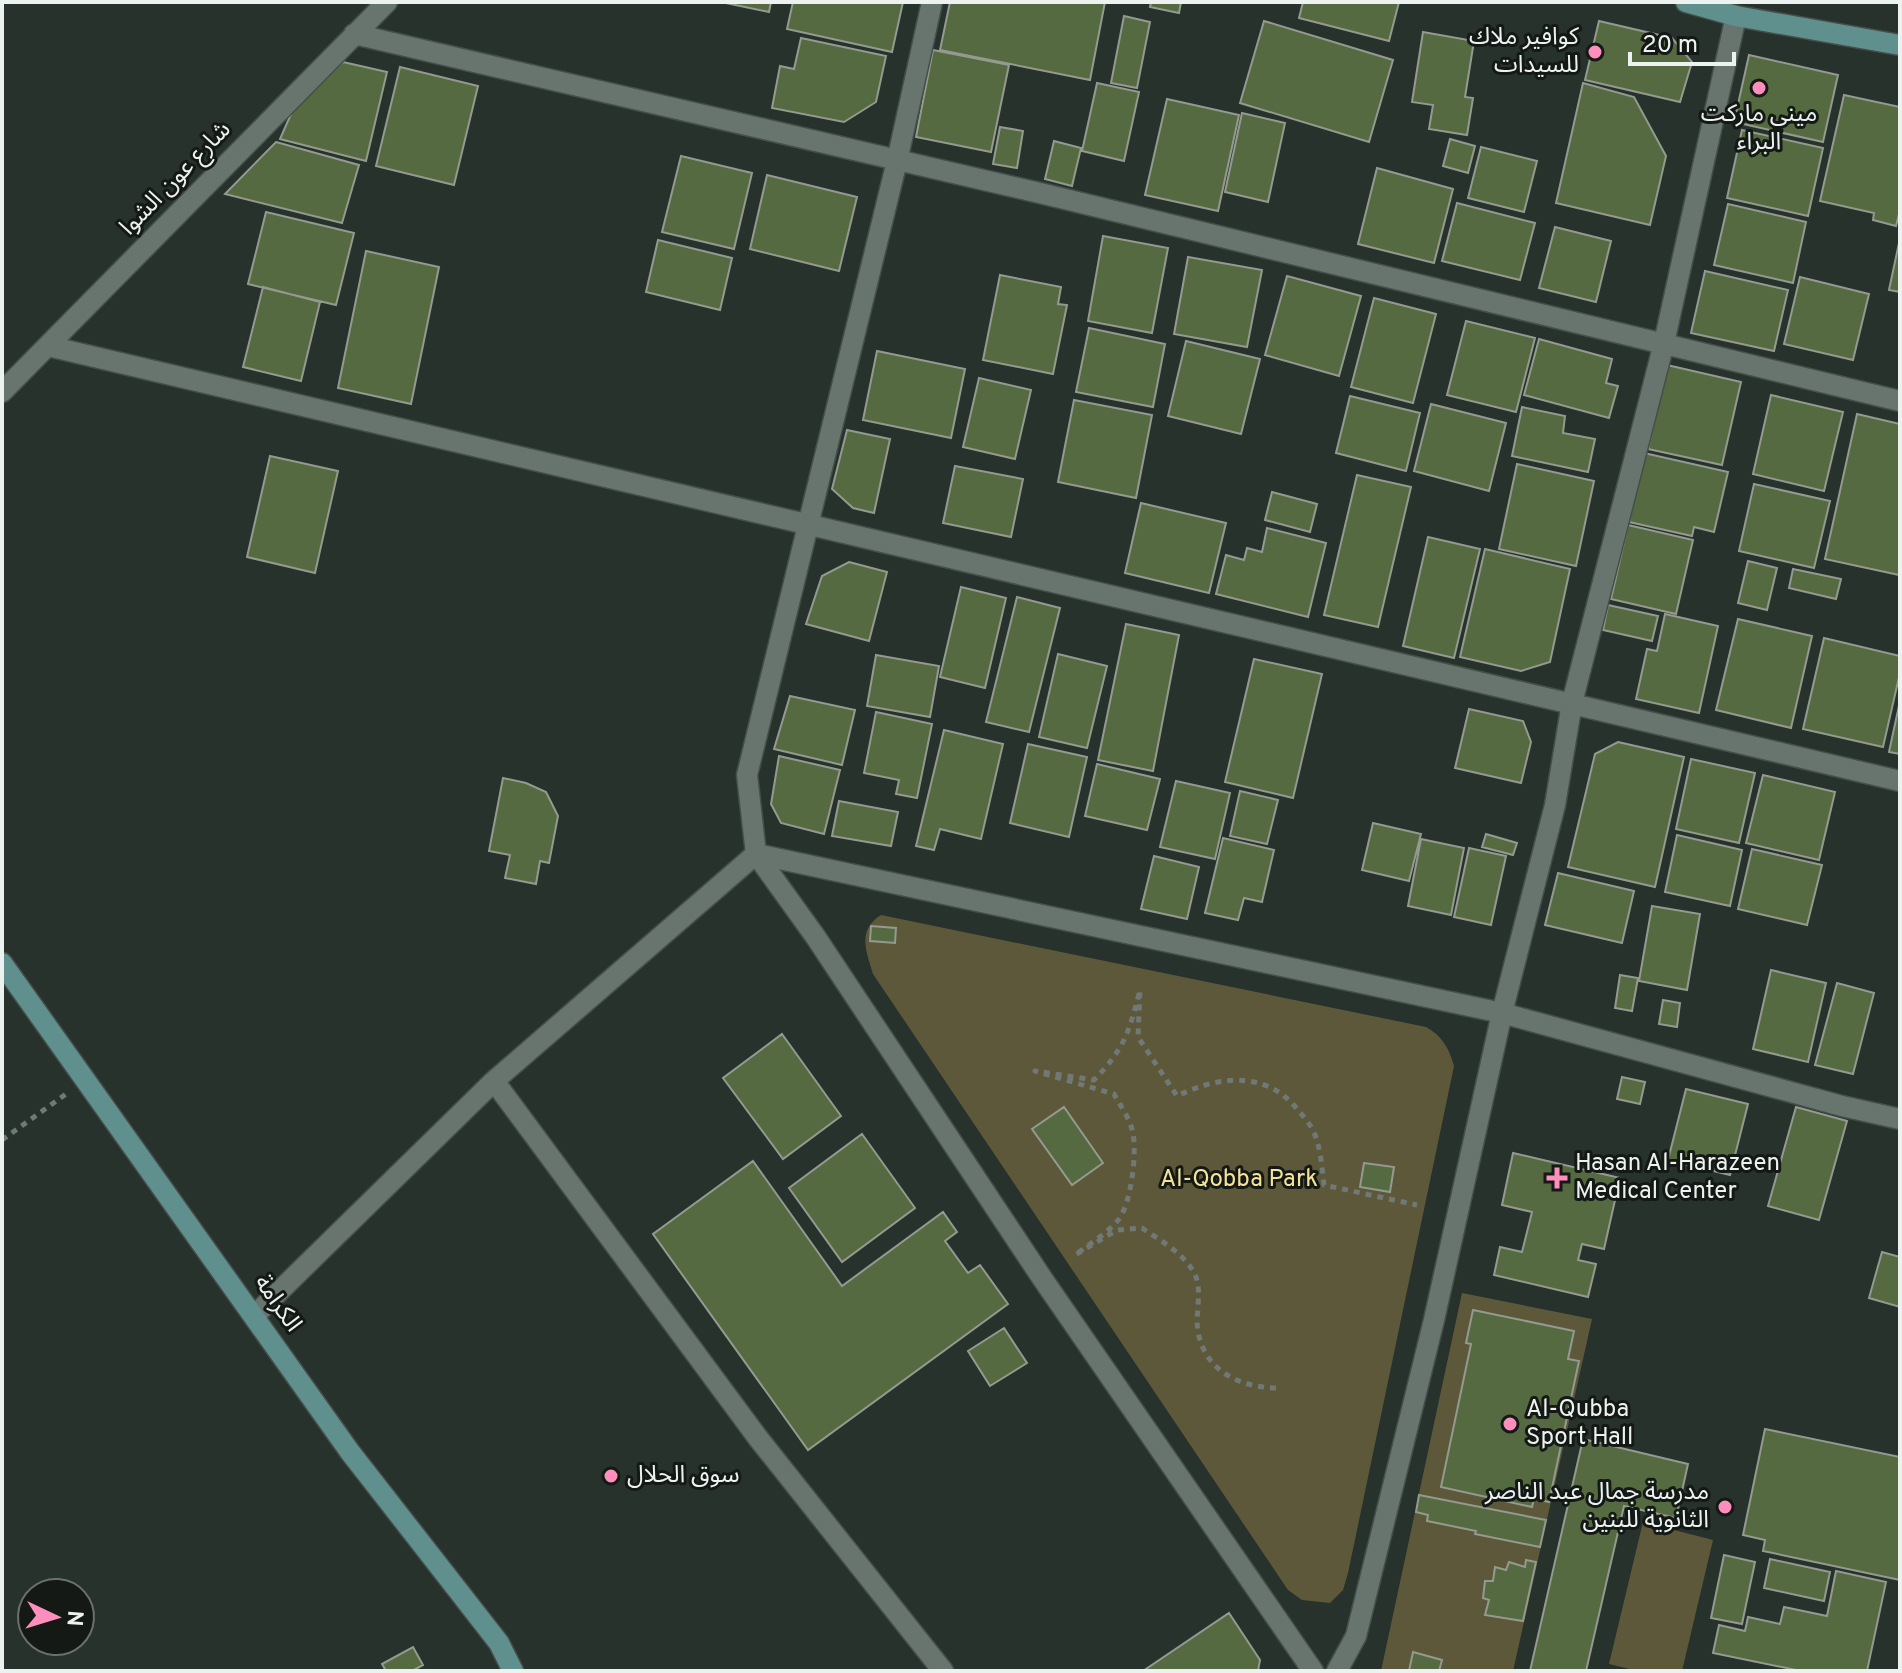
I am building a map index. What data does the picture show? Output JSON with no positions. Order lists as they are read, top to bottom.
{
  "streets": {
    "main road": ["الكرامة"],
    "street": ["شارع عون الشوا"]
  },
  "parks": ["Al-Qobba Park"],
  "places": {
    "other": [
      "كوافير ملاك للسيدات",
      "ميني ماركت البراء",
      "Al-Qubba Sport Hall",
      "سوق الحلال",
      "مدرسة جمال عبد الناصر الثانوية للبنين"
    ],
    "health": ["Hasan Al-Harazeen Medical Center"]
  },
  "scale_bar": "20 m",
  "north": "right"
}
